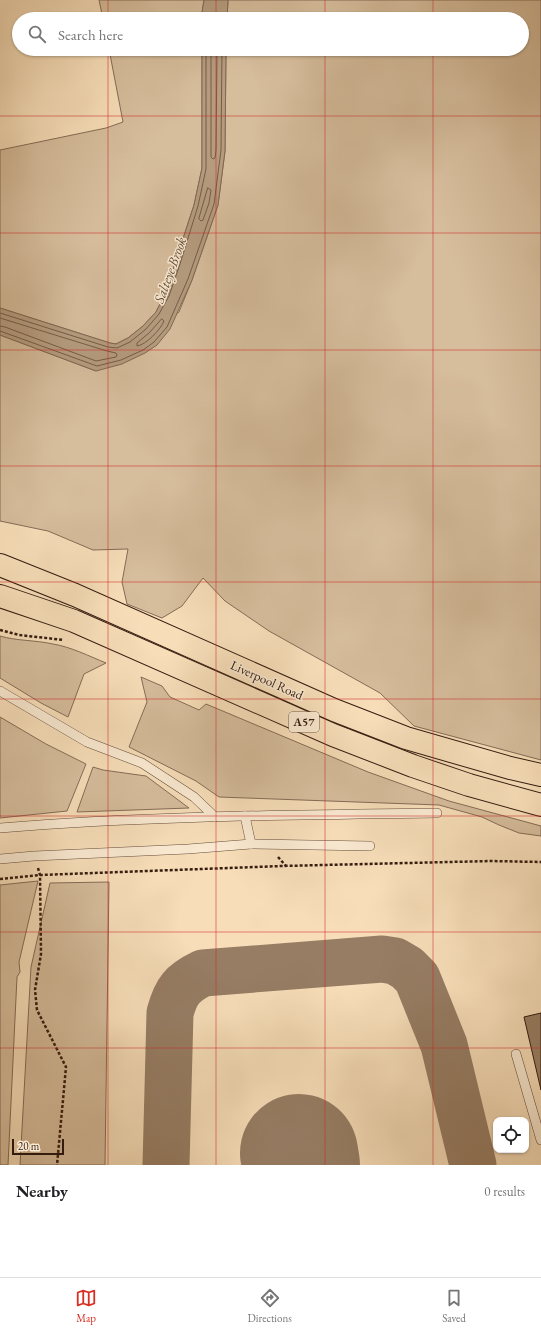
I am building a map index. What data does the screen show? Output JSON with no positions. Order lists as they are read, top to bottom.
{
  "streets": {
    "highway": ["Liverpool Road", "A57"]
  },
  "crossings": [
    ["Liverpool Road", "A57"]
  ],
  "water": ["Salteye Brook"],
  "scale_bar": "20 m",
  "page": {
    "search": "Search here",
    "scale": "20 m",
    "heading": ["Nearby", "0 results"],
    "nav": ["Map", "Directions", "Saved"]
  }
}
